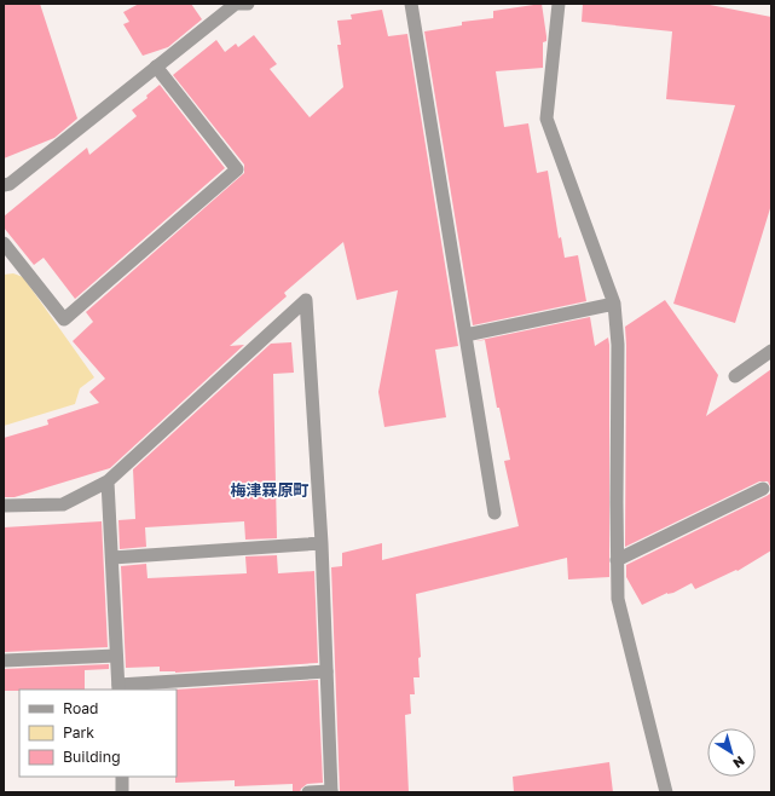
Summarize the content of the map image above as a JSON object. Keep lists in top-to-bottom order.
{
  "districts": ["梅津罧原町"],
  "legend": ["Road", "Park", "Building"],
  "north": "bottom right"
}
